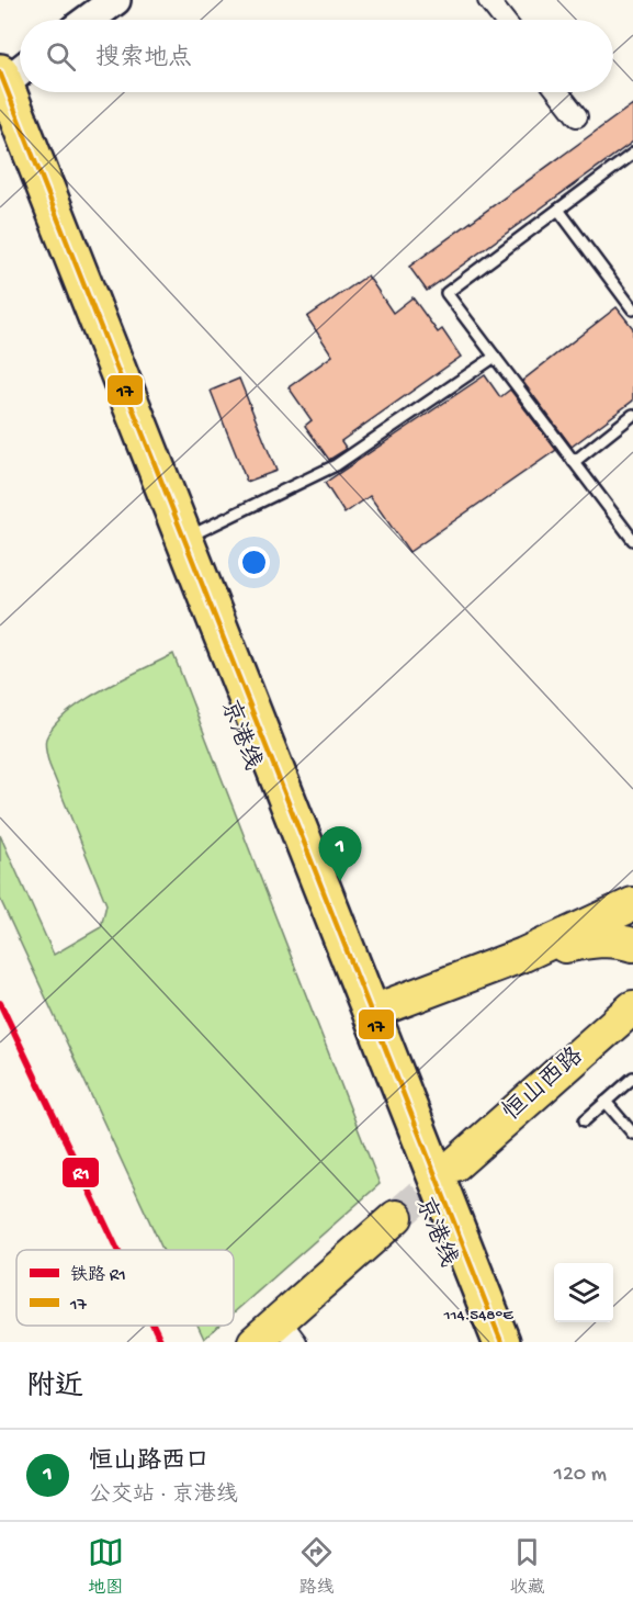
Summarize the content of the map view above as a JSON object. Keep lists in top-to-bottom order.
{
  "streets": {
    "highway": ["京港线"],
    "main road": ["恒山西路"]
  },
  "lines": ["transit line 17", "rail line R1"],
  "legend": ["铁路 R1", "17"],
  "page": {
    "search": "搜索地点",
    "pins": "1",
    "heading": "附近",
    "list": [
      {
        "mark": "1",
        "name": "恒山路西口",
        "note": "公交站 · 京港线",
        "value": "120 m"
      }
    ],
    "nav": ["地图", "路线", "收藏"]
  },
  "coordinates": ["114.548°E"]
}
